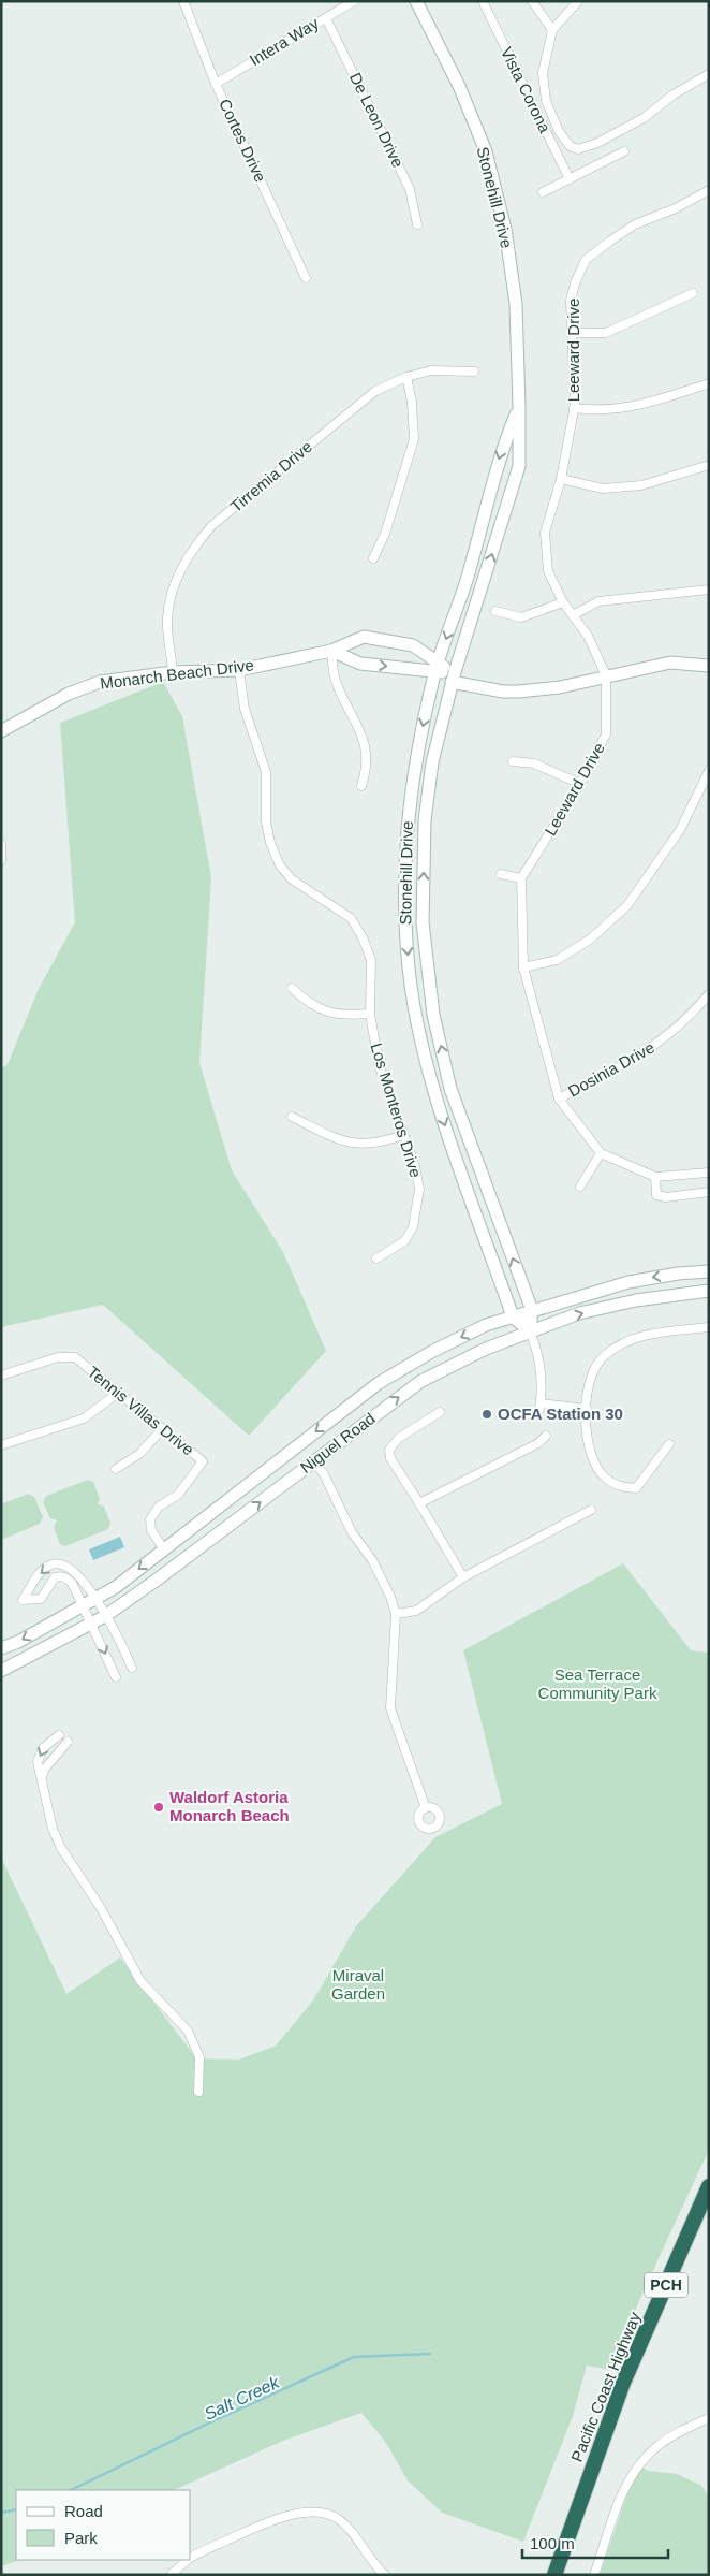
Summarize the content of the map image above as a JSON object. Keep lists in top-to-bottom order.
{
  "streets": {
    "highway": ["PCH", "Pacific Coast Highway"],
    "main road": ["Stonehill Drive", "Monarch Beach Drive", "Niguel Road"],
    "street": [
      "Intera Way",
      "Vista Corona",
      "De Leon Drive",
      "Cortes Drive",
      "Leeward Drive",
      "Tirremia Drive",
      "Dosinia Drive",
      "Los Monteros Drive",
      "Tennis Villas Drive"
    ]
  },
  "crossings": [
    ["Intera Way", "De Leon Drive"],
    ["Intera Way", "Cortes Drive"],
    ["Stonehill Drive", "Monarch Beach Drive"],
    ["Stonehill Drive", "Niguel Road"],
    ["Leeward Drive", "Monarch Beach Drive"],
    ["Tirremia Drive", "Monarch Beach Drive"],
    ["Monarch Beach Drive", "Los Monteros Drive"],
    ["Tennis Villas Drive", "Niguel Road"]
  ],
  "water": ["Salt Creek"],
  "parks": ["Sea Terrace Community Park", "Miraval Garden"],
  "places": ["OCFA Station 30", "Waldorf Astoria Monarch Beach"],
  "legend": ["Road", "Park"],
  "scale_bar": "100 m"
}
